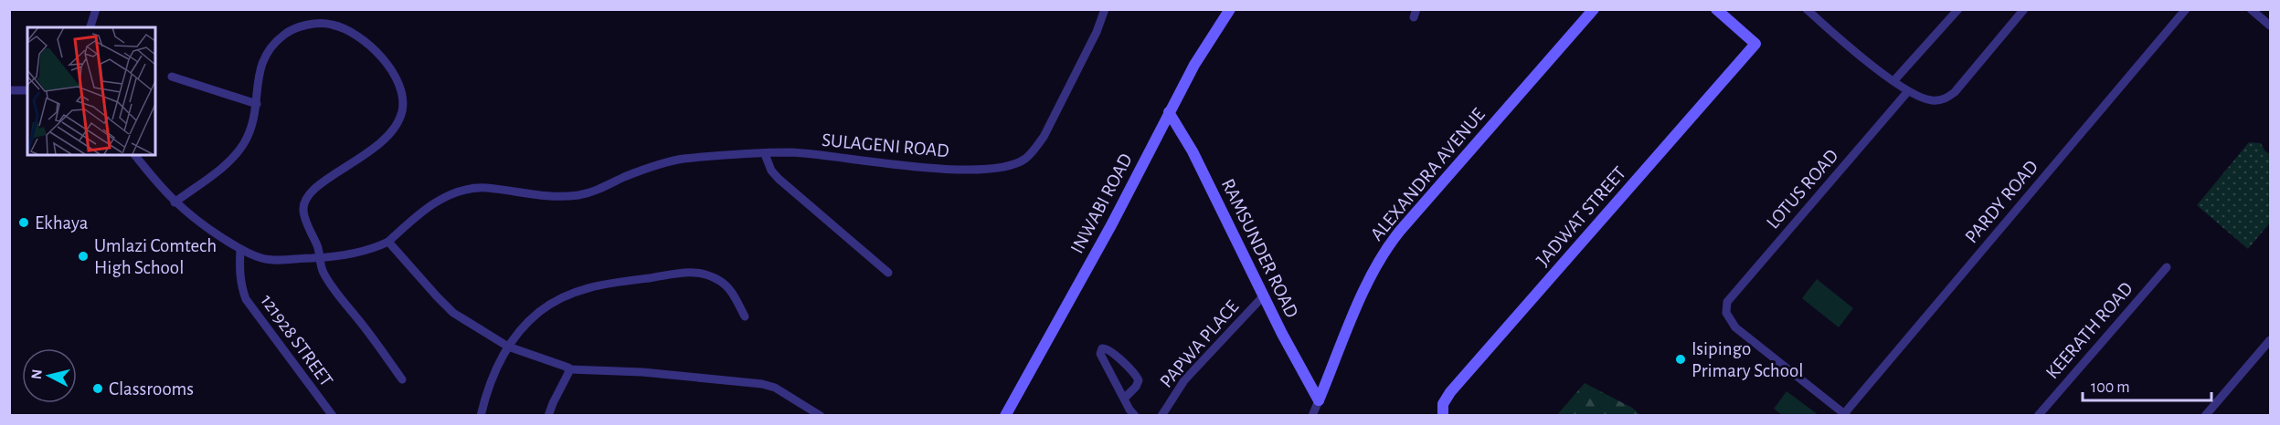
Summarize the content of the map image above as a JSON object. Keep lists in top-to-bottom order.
{
  "streets": {
    "street": [
      "SULAGENI ROAD",
      "ALEXANDRA AVENUE",
      "LOTUS ROAD",
      "PARDY ROAD",
      "INWABI ROAD",
      "JADWAT STREET",
      "RAMSUNDER ROAD",
      "KEERATH ROAD",
      "121928 STREET",
      "PAPWA PLACE"
    ]
  },
  "crossings": [
    ["ALEXANDRA AVENUE", "RAMSUNDER ROAD"],
    ["LOTUS ROAD", "PARDY ROAD"],
    ["INWABI ROAD", "RAMSUNDER ROAD"],
    ["RAMSUNDER ROAD", "PAPWA PLACE"]
  ],
  "places": [
    "Ekhaya",
    "Umlazi Comtech High School",
    "Isipingo Primary School",
    "Classrooms"
  ],
  "scale_bar": "100 m",
  "north": "left"
}
